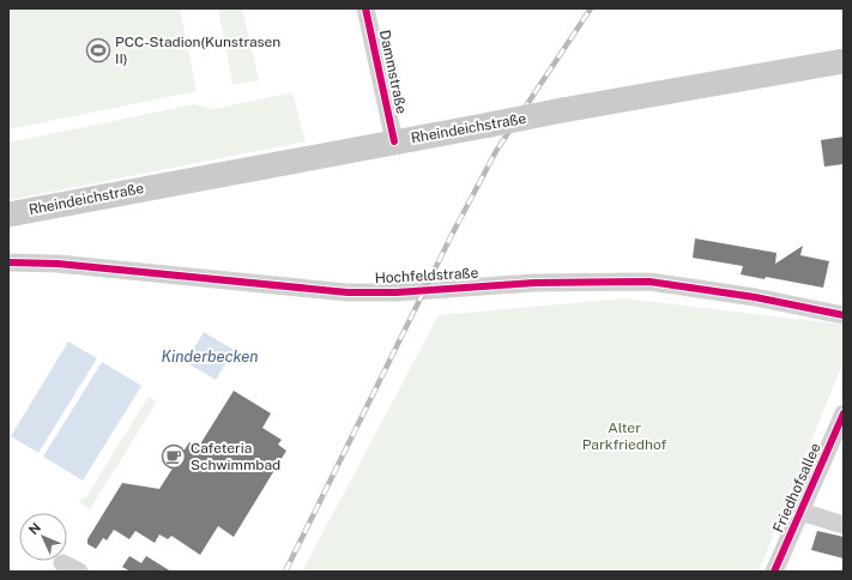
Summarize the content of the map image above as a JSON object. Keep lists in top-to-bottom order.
{
  "streets": {
    "main road": ["Rheindeichstraße"],
    "street": ["Dammstraße", "Hochfeldstraße", "Friedhofsallee"]
  },
  "crossings": [
    ["Dammstraße", "Rheindeichstraße"]
  ],
  "water": ["Kinderbecken"],
  "parks": ["Alter Parkfriedhof"],
  "places": {
    "sports": ["PCC-Stadion(Kunstrasen II)"],
    "cafe": ["Cafeteria Schwimmbad"]
  },
  "north": "top left"
}
